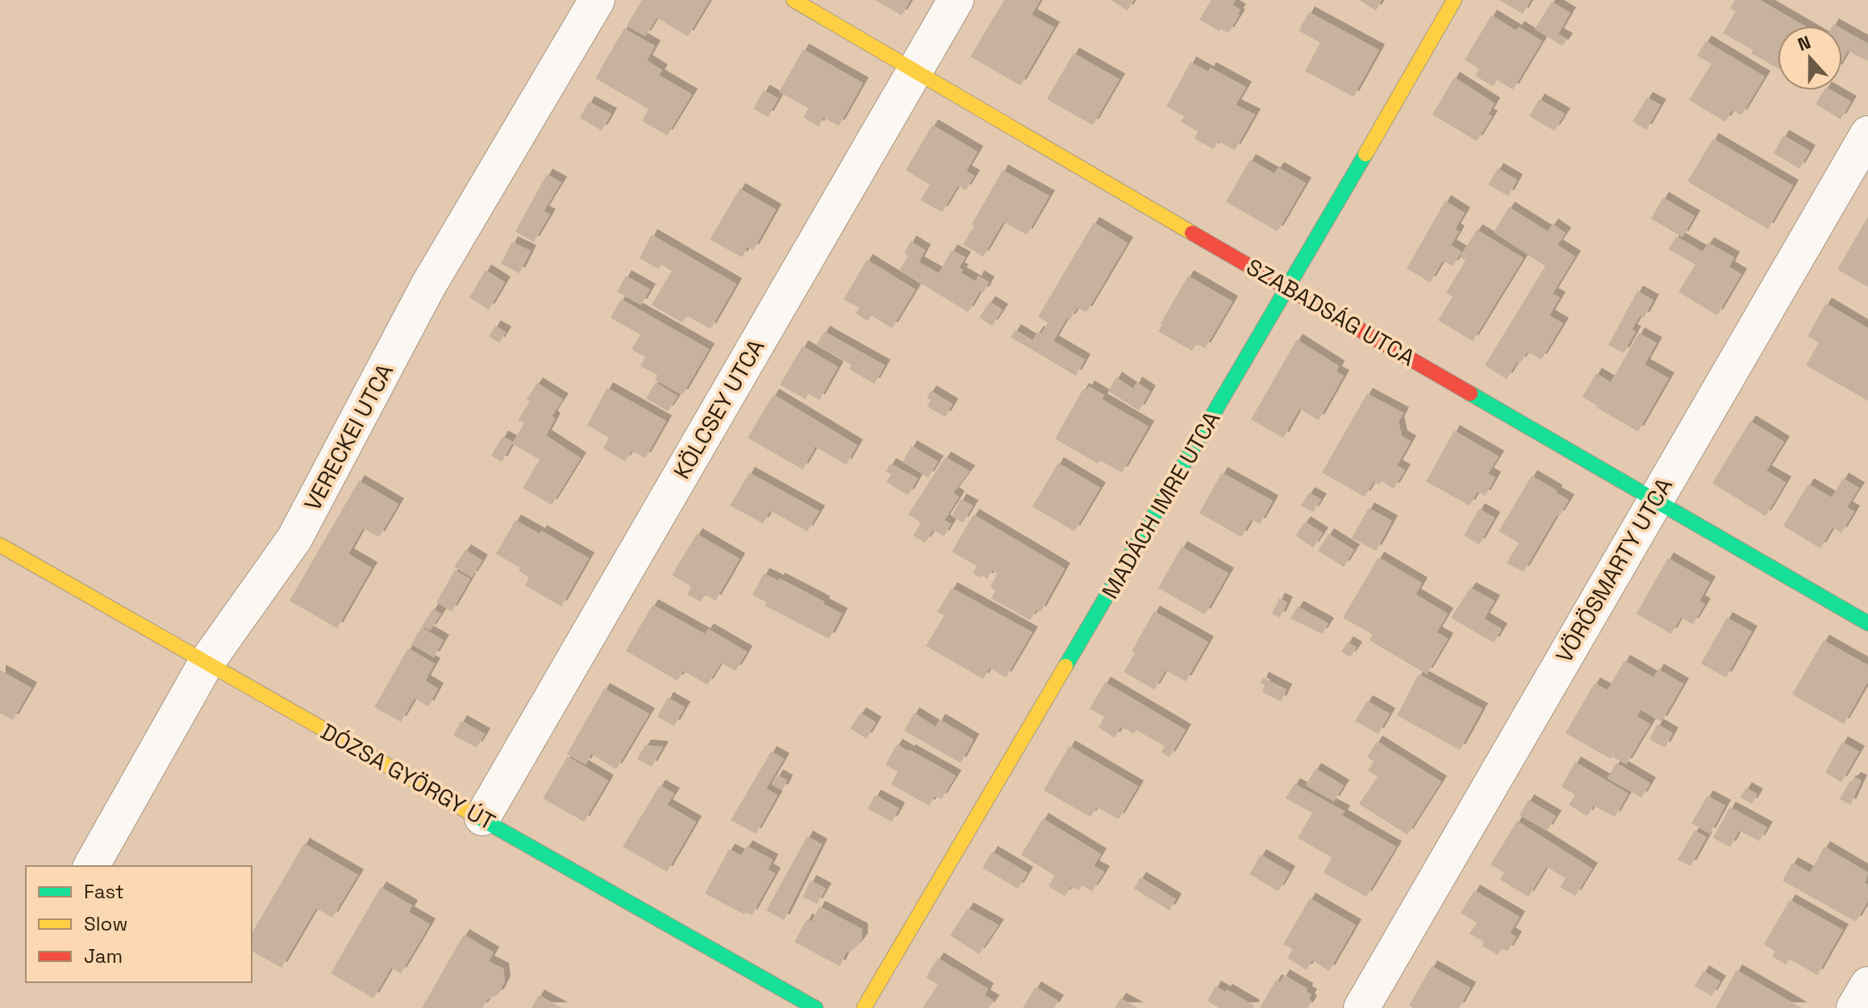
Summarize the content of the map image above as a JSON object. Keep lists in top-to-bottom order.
{
  "streets": {
    "street": [
      "SZABADSÁG UTCA",
      "KÖLCSEY UTCA",
      "VERECKEI UTCA",
      "MADÁCH IMRE UTCA",
      "VÖRÖSMARTY UTCA",
      "DÓZSA GYÖRGY ÚT"
    ]
  },
  "crossings": [
    ["SZABADSÁG UTCA", "KÖLCSEY UTCA"],
    ["SZABADSÁG UTCA", "MADÁCH IMRE UTCA"],
    ["SZABADSÁG UTCA", "VÖRÖSMARTY UTCA"],
    ["KÖLCSEY UTCA", "DÓZSA GYÖRGY ÚT"],
    ["VERECKEI UTCA", "DÓZSA GYÖRGY ÚT"]
  ],
  "legend": ["Fast", "Slow", "Jam"],
  "north": "top"
}
